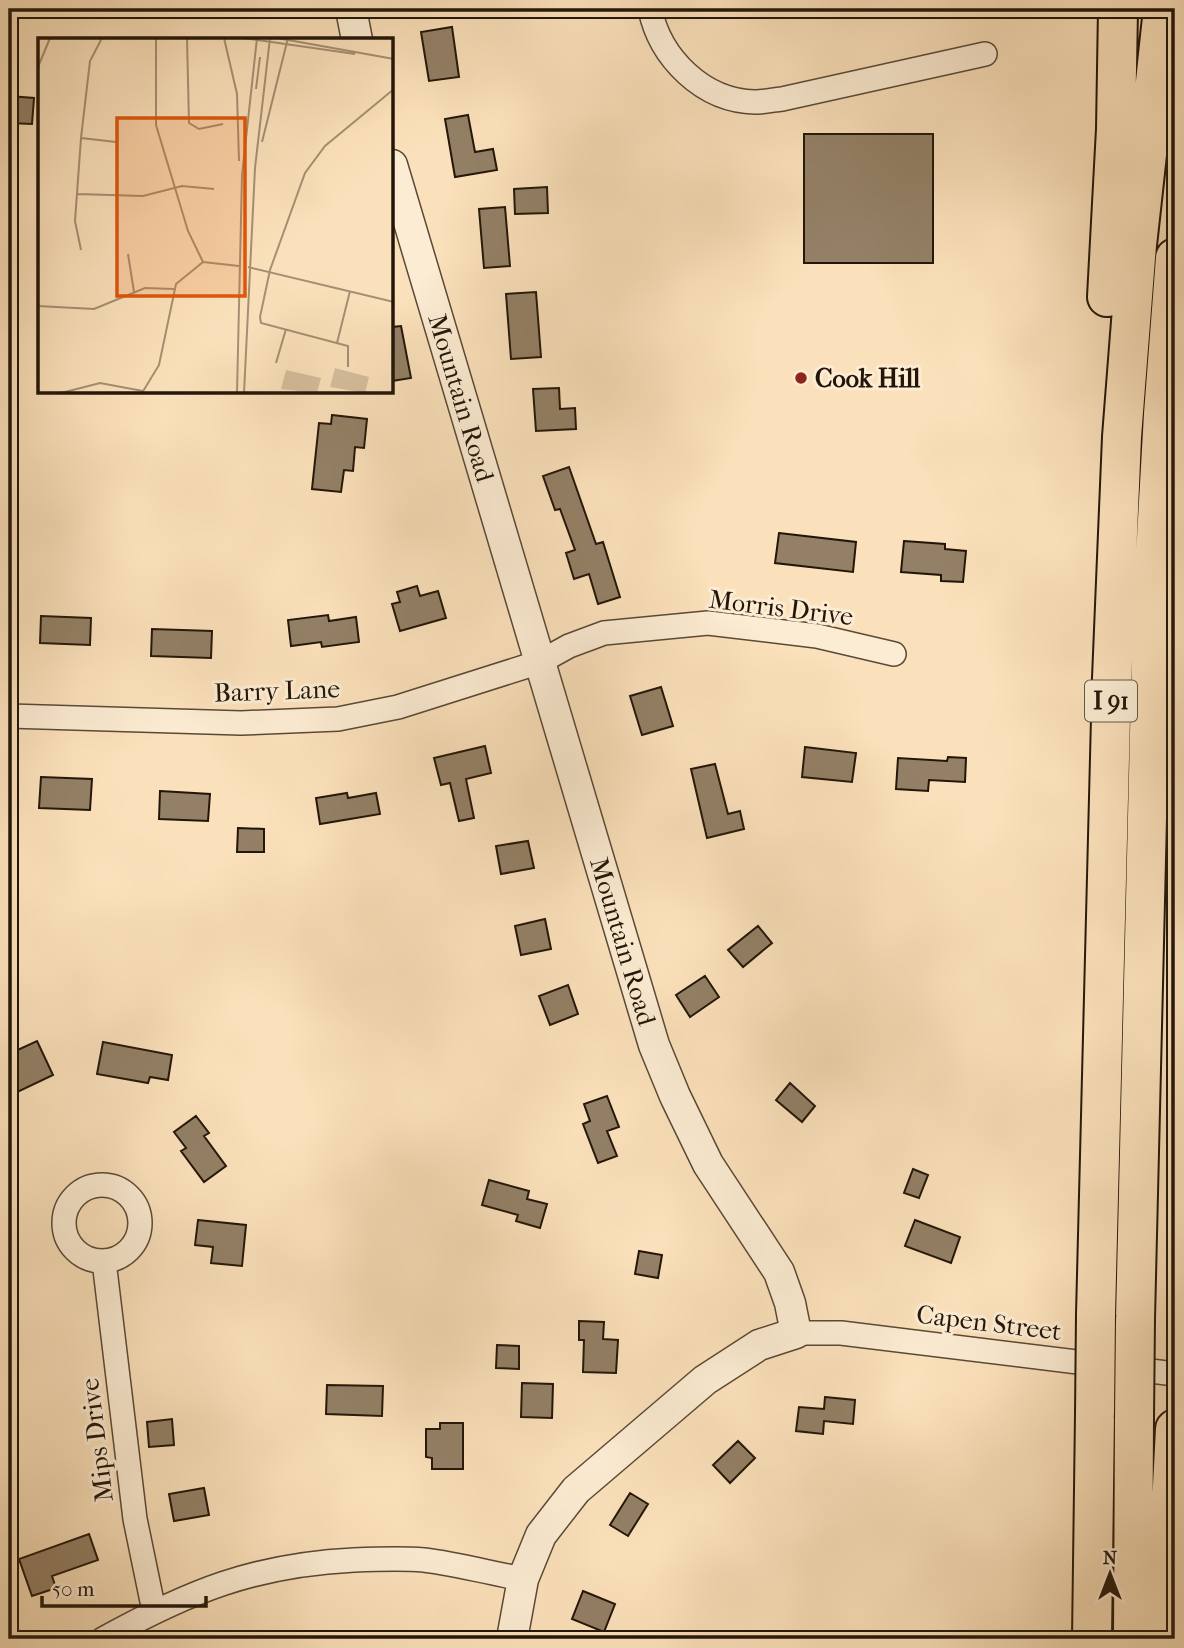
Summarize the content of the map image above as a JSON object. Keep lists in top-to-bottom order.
{
  "streets": {
    "highway": ["I 91"],
    "street": [
      "Mountain Road",
      "Morris Drive",
      "Barry Lane",
      "Capen Street",
      "Mips Drive"
    ]
  },
  "crossings": [
    ["Mountain Road", "Morris Drive"],
    ["Mountain Road", "Barry Lane"],
    ["Mountain Road", "Capen Street"],
    ["Morris Drive", "Barry Lane"]
  ],
  "places": ["Cook Hill"],
  "scale_bar": "50 m",
  "north": "top"
}
